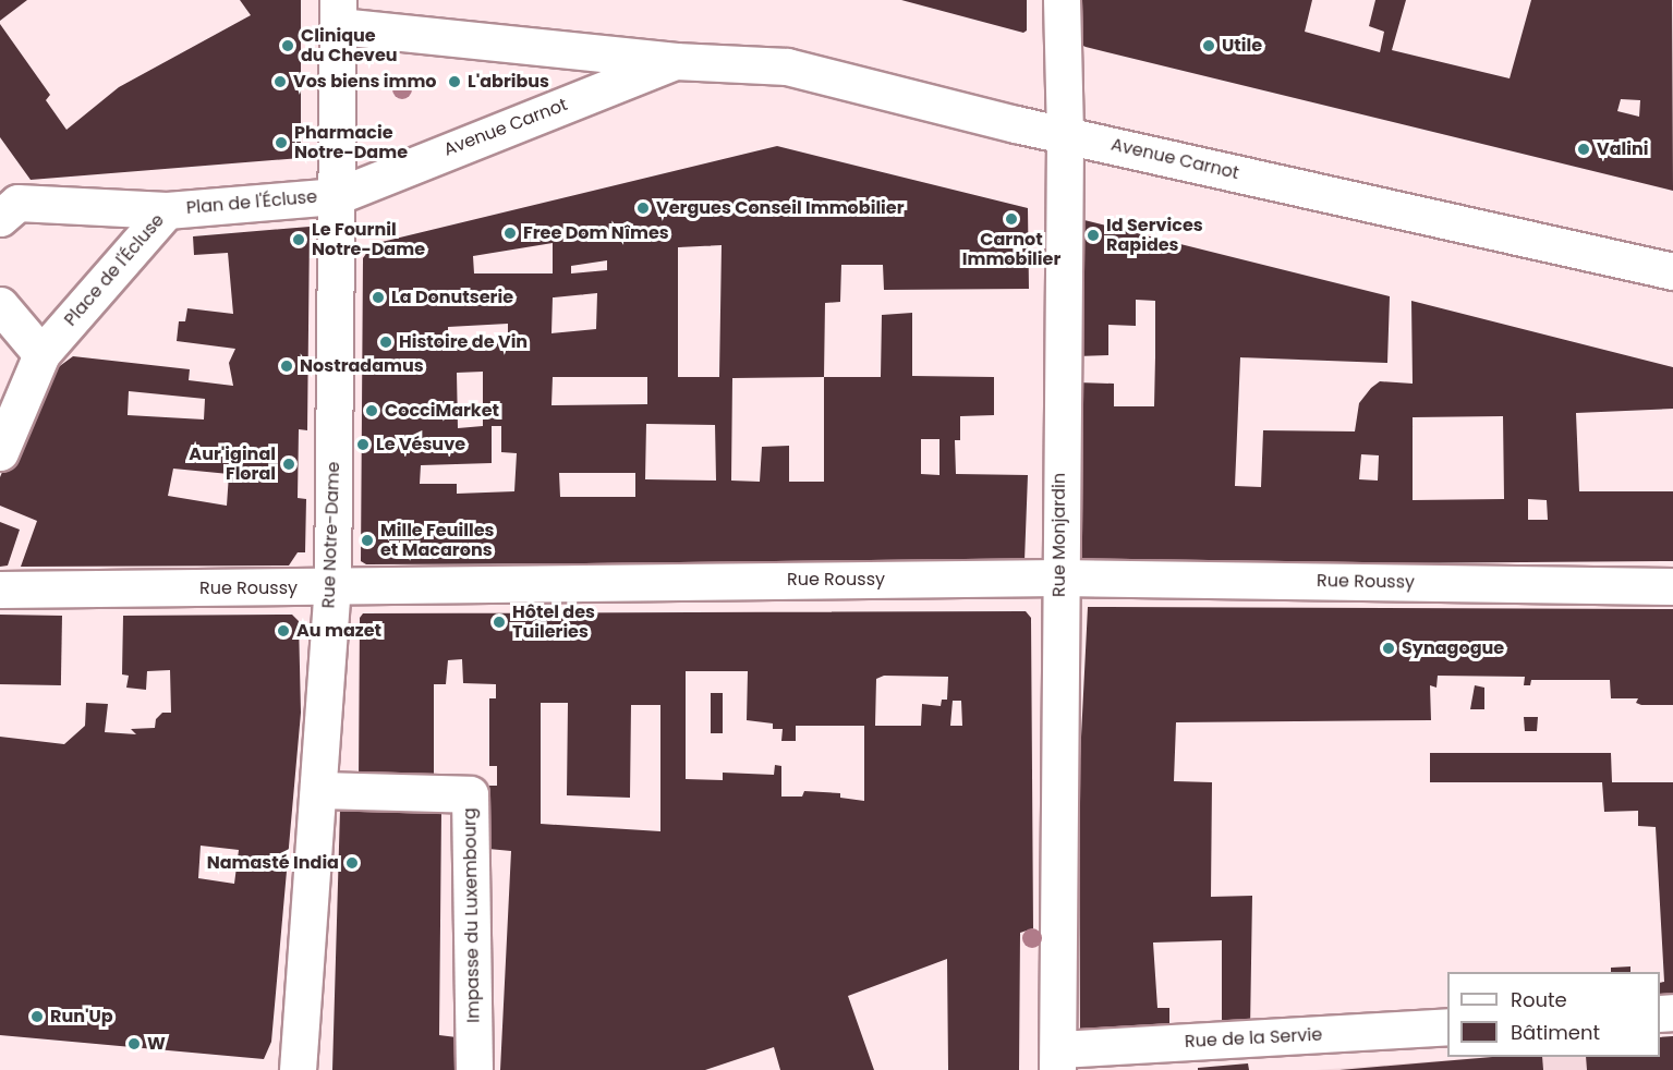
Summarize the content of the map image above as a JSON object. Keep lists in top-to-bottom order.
{
  "streets": {
    "street": [
      "Avenue Carnot",
      "Plan de l'Écluse",
      "Place de l'Écluse",
      "Rue Notre-Dame",
      "Rue Monjardin",
      "Rue Roussy",
      "Impasse du Luxembourg",
      "Rue de la Servie"
    ]
  },
  "crossings": [
    ["Avenue Carnot", "Plan de l'Écluse"],
    ["Avenue Carnot", "Rue Notre-Dame"],
    ["Avenue Carnot", "Rue Monjardin"],
    ["Plan de l'Écluse", "Place de l'Écluse"],
    ["Plan de l'Écluse", "Rue Notre-Dame"],
    ["Rue Notre-Dame", "Rue Roussy"],
    ["Rue Notre-Dame", "Impasse du Luxembourg"],
    ["Rue Monjardin", "Rue Roussy"],
    ["Rue Monjardin", "Rue de la Servie"]
  ],
  "places": [
    "Clinique du Cheveu",
    "Utile",
    "Vos biens immo",
    "L'abribus",
    "Pharmacie Notre-Dame",
    "Valini",
    "Vergues Conseil Immobilier",
    "Carnot Immobilier",
    "Free Dom Nîmes",
    "Id Services Rapides",
    "Le Fournil Notre-Dame",
    "La Donutserie",
    "Histoire de Vin",
    "Nostradamus",
    "CocciMarket",
    "Le Vésuve",
    "Aur'iginal Floral",
    "Mille Feuilles et Macarons",
    "Hôtel des Tuileries",
    "Au mazet",
    "Synagogue",
    "Namasté India",
    "Run'Up",
    "W"
  ],
  "legend": ["Route", "Bâtiment"]
}
